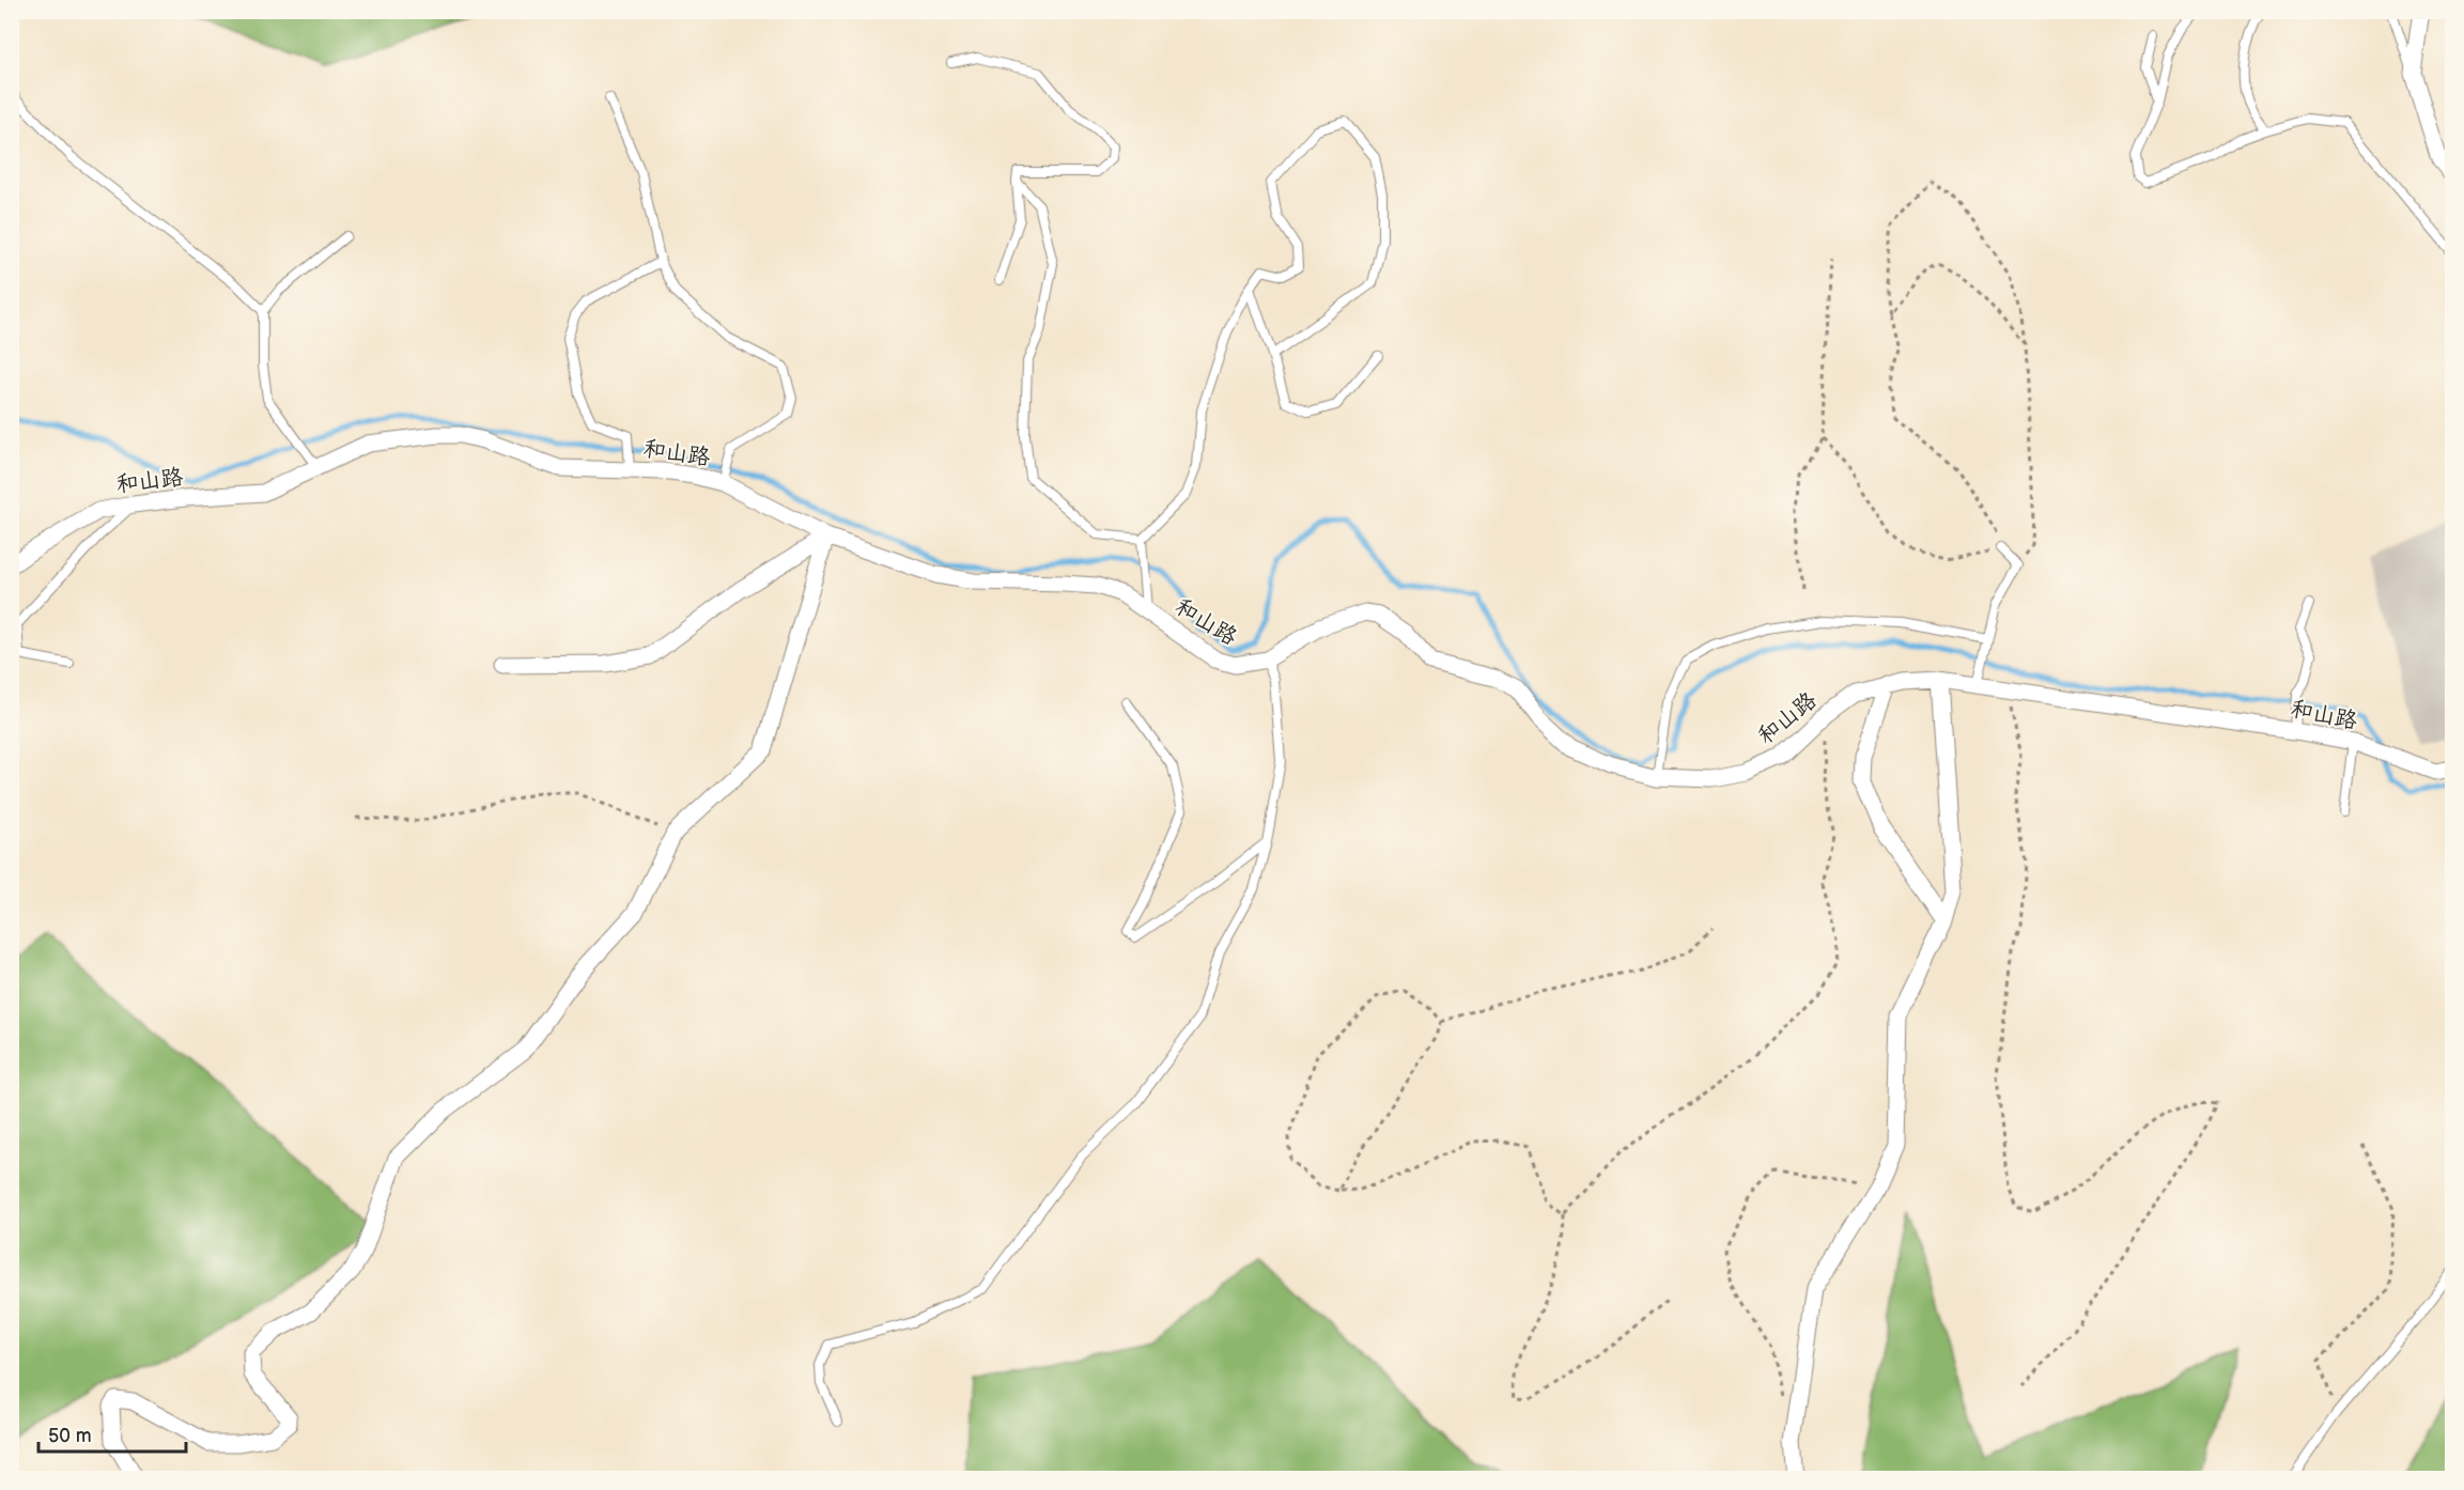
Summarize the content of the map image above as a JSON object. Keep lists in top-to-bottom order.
{
  "streets": {
    "street": ["和山路"]
  },
  "scale_bar": "50 m"
}
